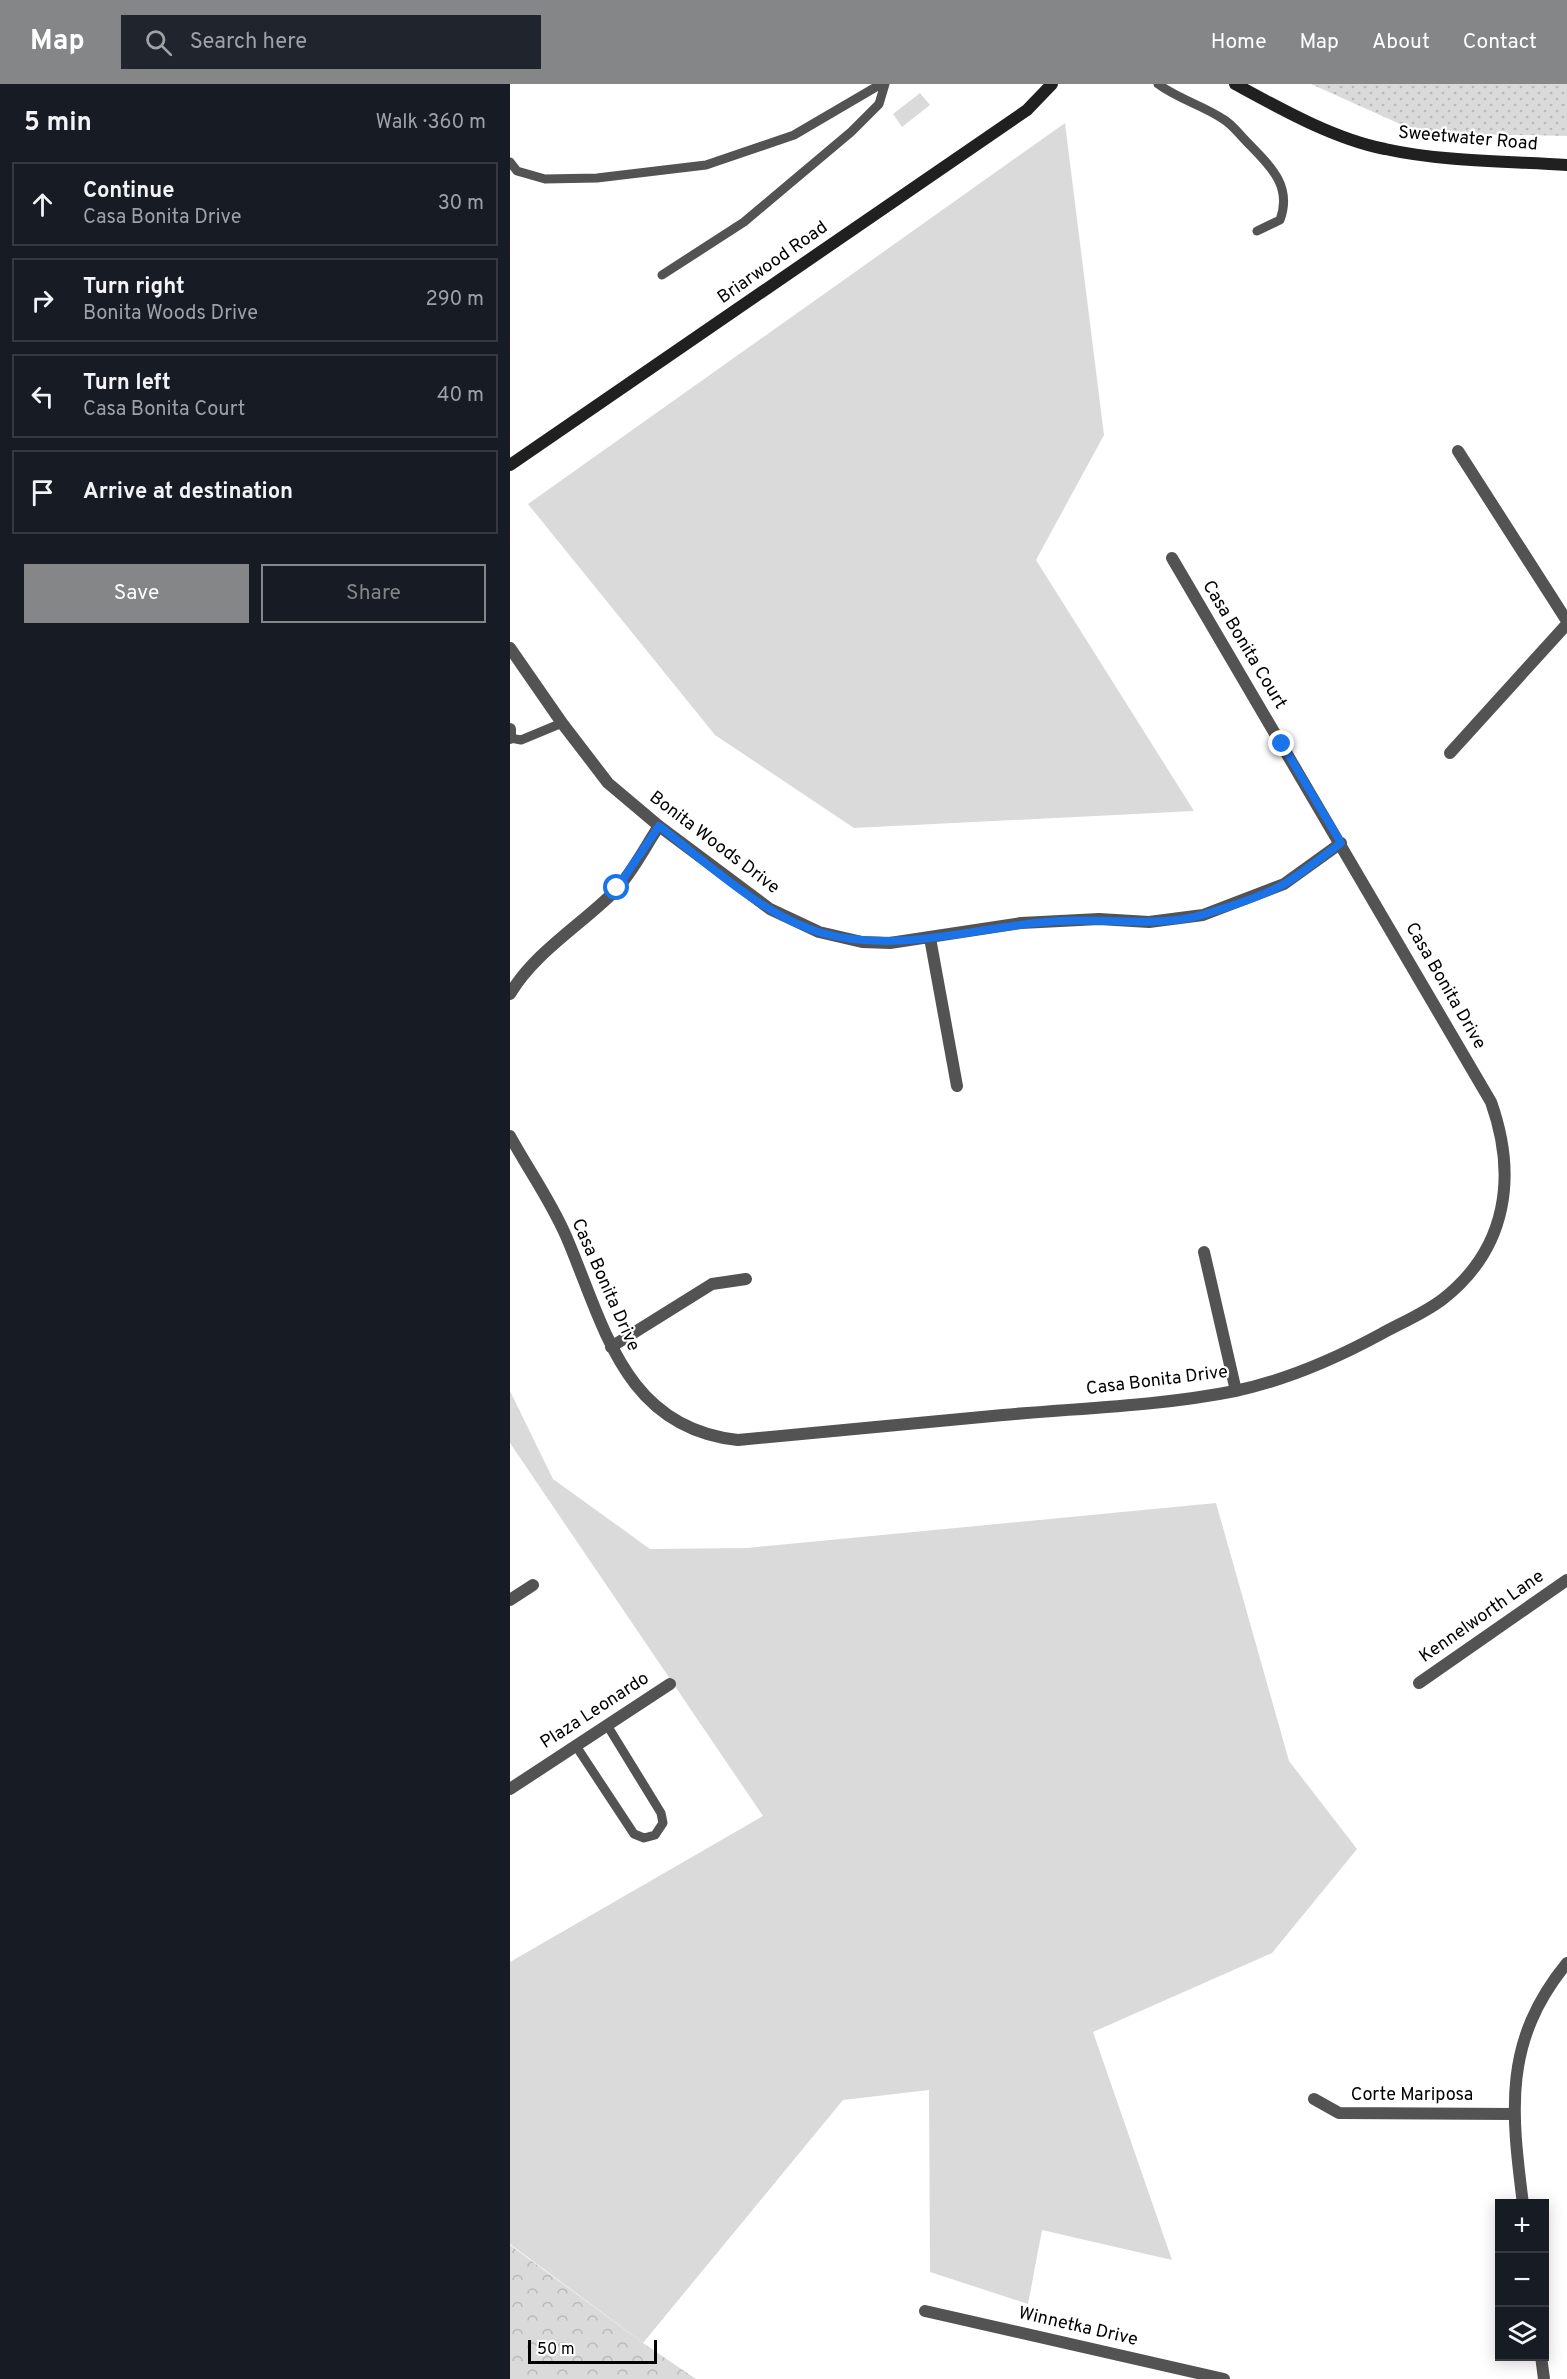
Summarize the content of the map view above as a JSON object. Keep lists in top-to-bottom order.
{
  "streets": {
    "main road": ["Sweetwater Road", "Briarwood Road"],
    "street": [
      "Casa Bonita Court",
      "Bonita Woods Drive",
      "Casa Bonita Drive",
      "Kennelworth Lane",
      "Plaza Leonardo",
      "Corte Mariposa",
      "Winnetka Drive"
    ]
  },
  "crossings": [
    ["Casa Bonita Court", "Bonita Woods Drive"],
    ["Casa Bonita Court", "Casa Bonita Drive"],
    ["Bonita Woods Drive", "Casa Bonita Drive"]
  ],
  "scale_bar": "50 m",
  "page": {
    "header": "Map",
    "search": "Search here",
    "nav": [
      "Home",
      "Map",
      "About",
      "Contact"
    ],
    "heading": ["5 min", "Walk · 360 m"],
    "list": [
      ["Continue", "Casa Bonita Drive", "30 m"],
      ["Turn right", "Bonita Woods Drive", "290 m"],
      ["Turn left", "Casa Bonita Court", "40 m"],
      "Arrive at destination"
    ],
    "buttons": ["Save", "Share"],
    "map_buttons": ["+", "−"],
    "scale": "50 m"
  }
}
